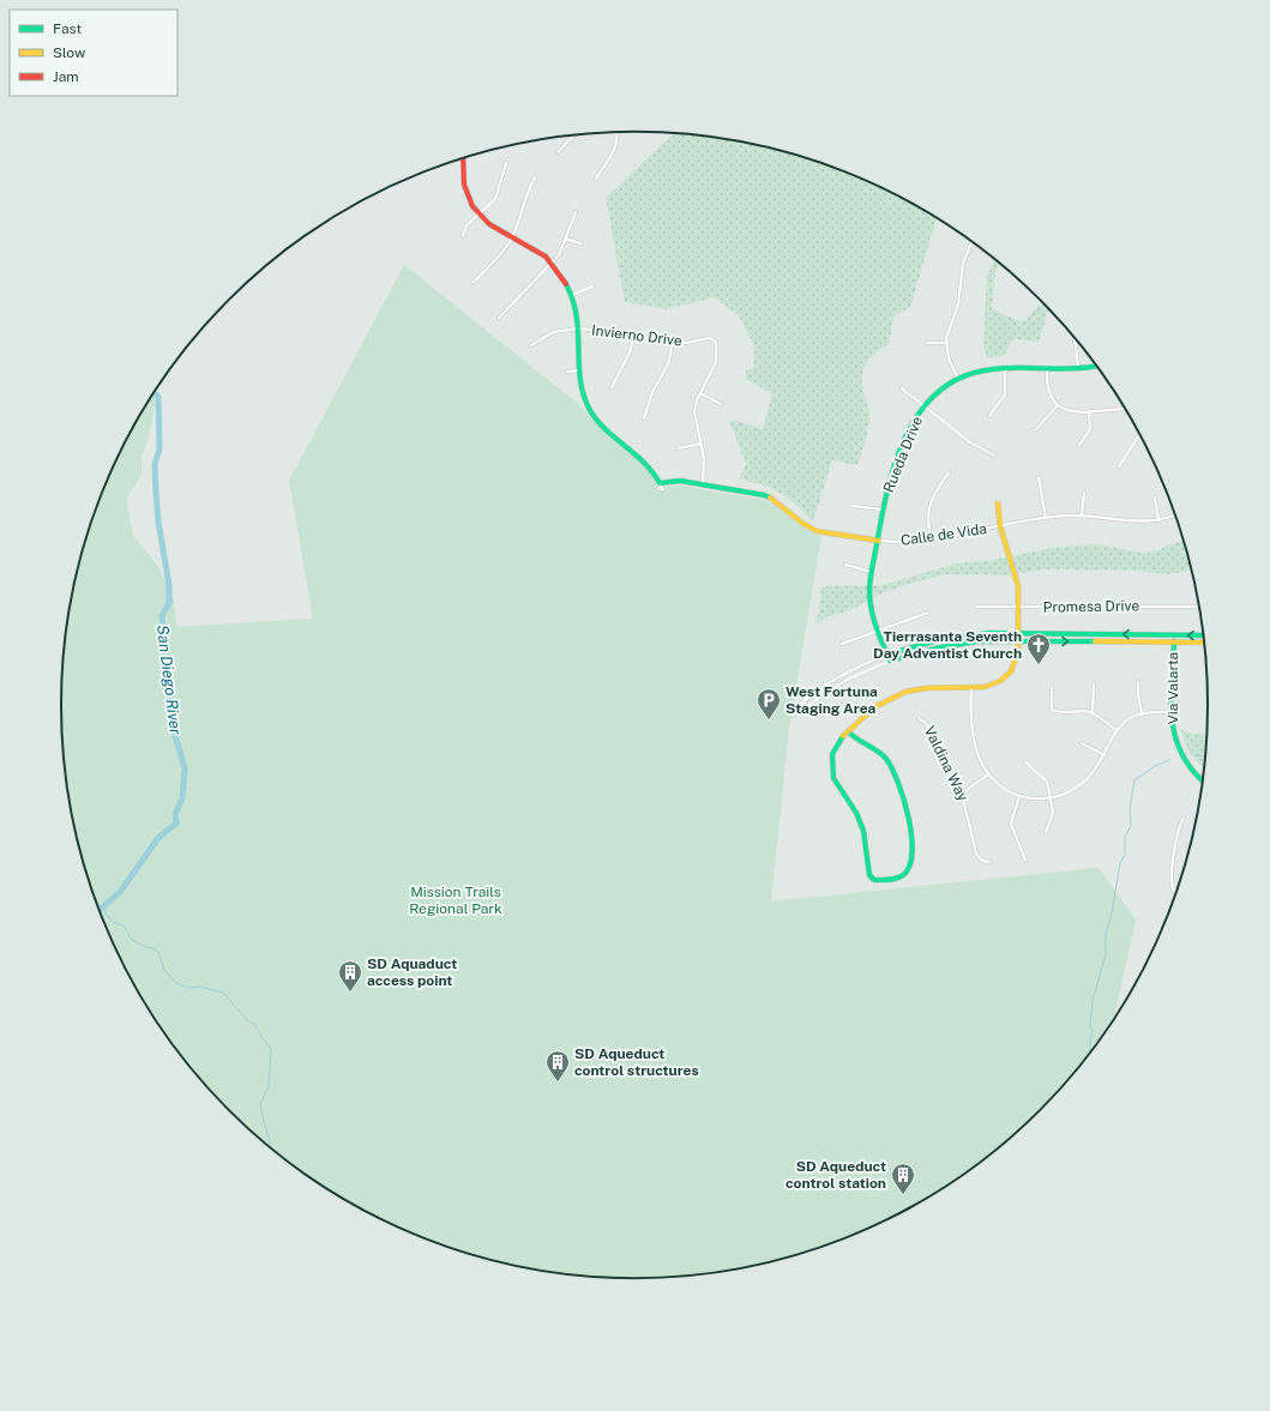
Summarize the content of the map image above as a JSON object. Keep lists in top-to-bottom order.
{
  "streets": {
    "street": [
      "Invierno Drive",
      "Rueda Drive",
      "Calle de Vida",
      "Promesa Drive",
      "Via Valarta",
      "Valdina Way"
    ]
  },
  "crossings": [
    ["Rueda Drive", "Calle de Vida"]
  ],
  "water": ["San Diego River"],
  "parks": ["Mission Trails Regional Park"],
  "places": {
    "church": ["Tierrasanta Seventh Day Adventist Church"],
    "parking": ["West Fortuna Staging Area"],
    "building": ["SD Aquaduct access point", "SD Aqueduct control structures", "SD Aqueduct control station"]
  },
  "legend": ["Fast", "Slow", "Jam"]
}
